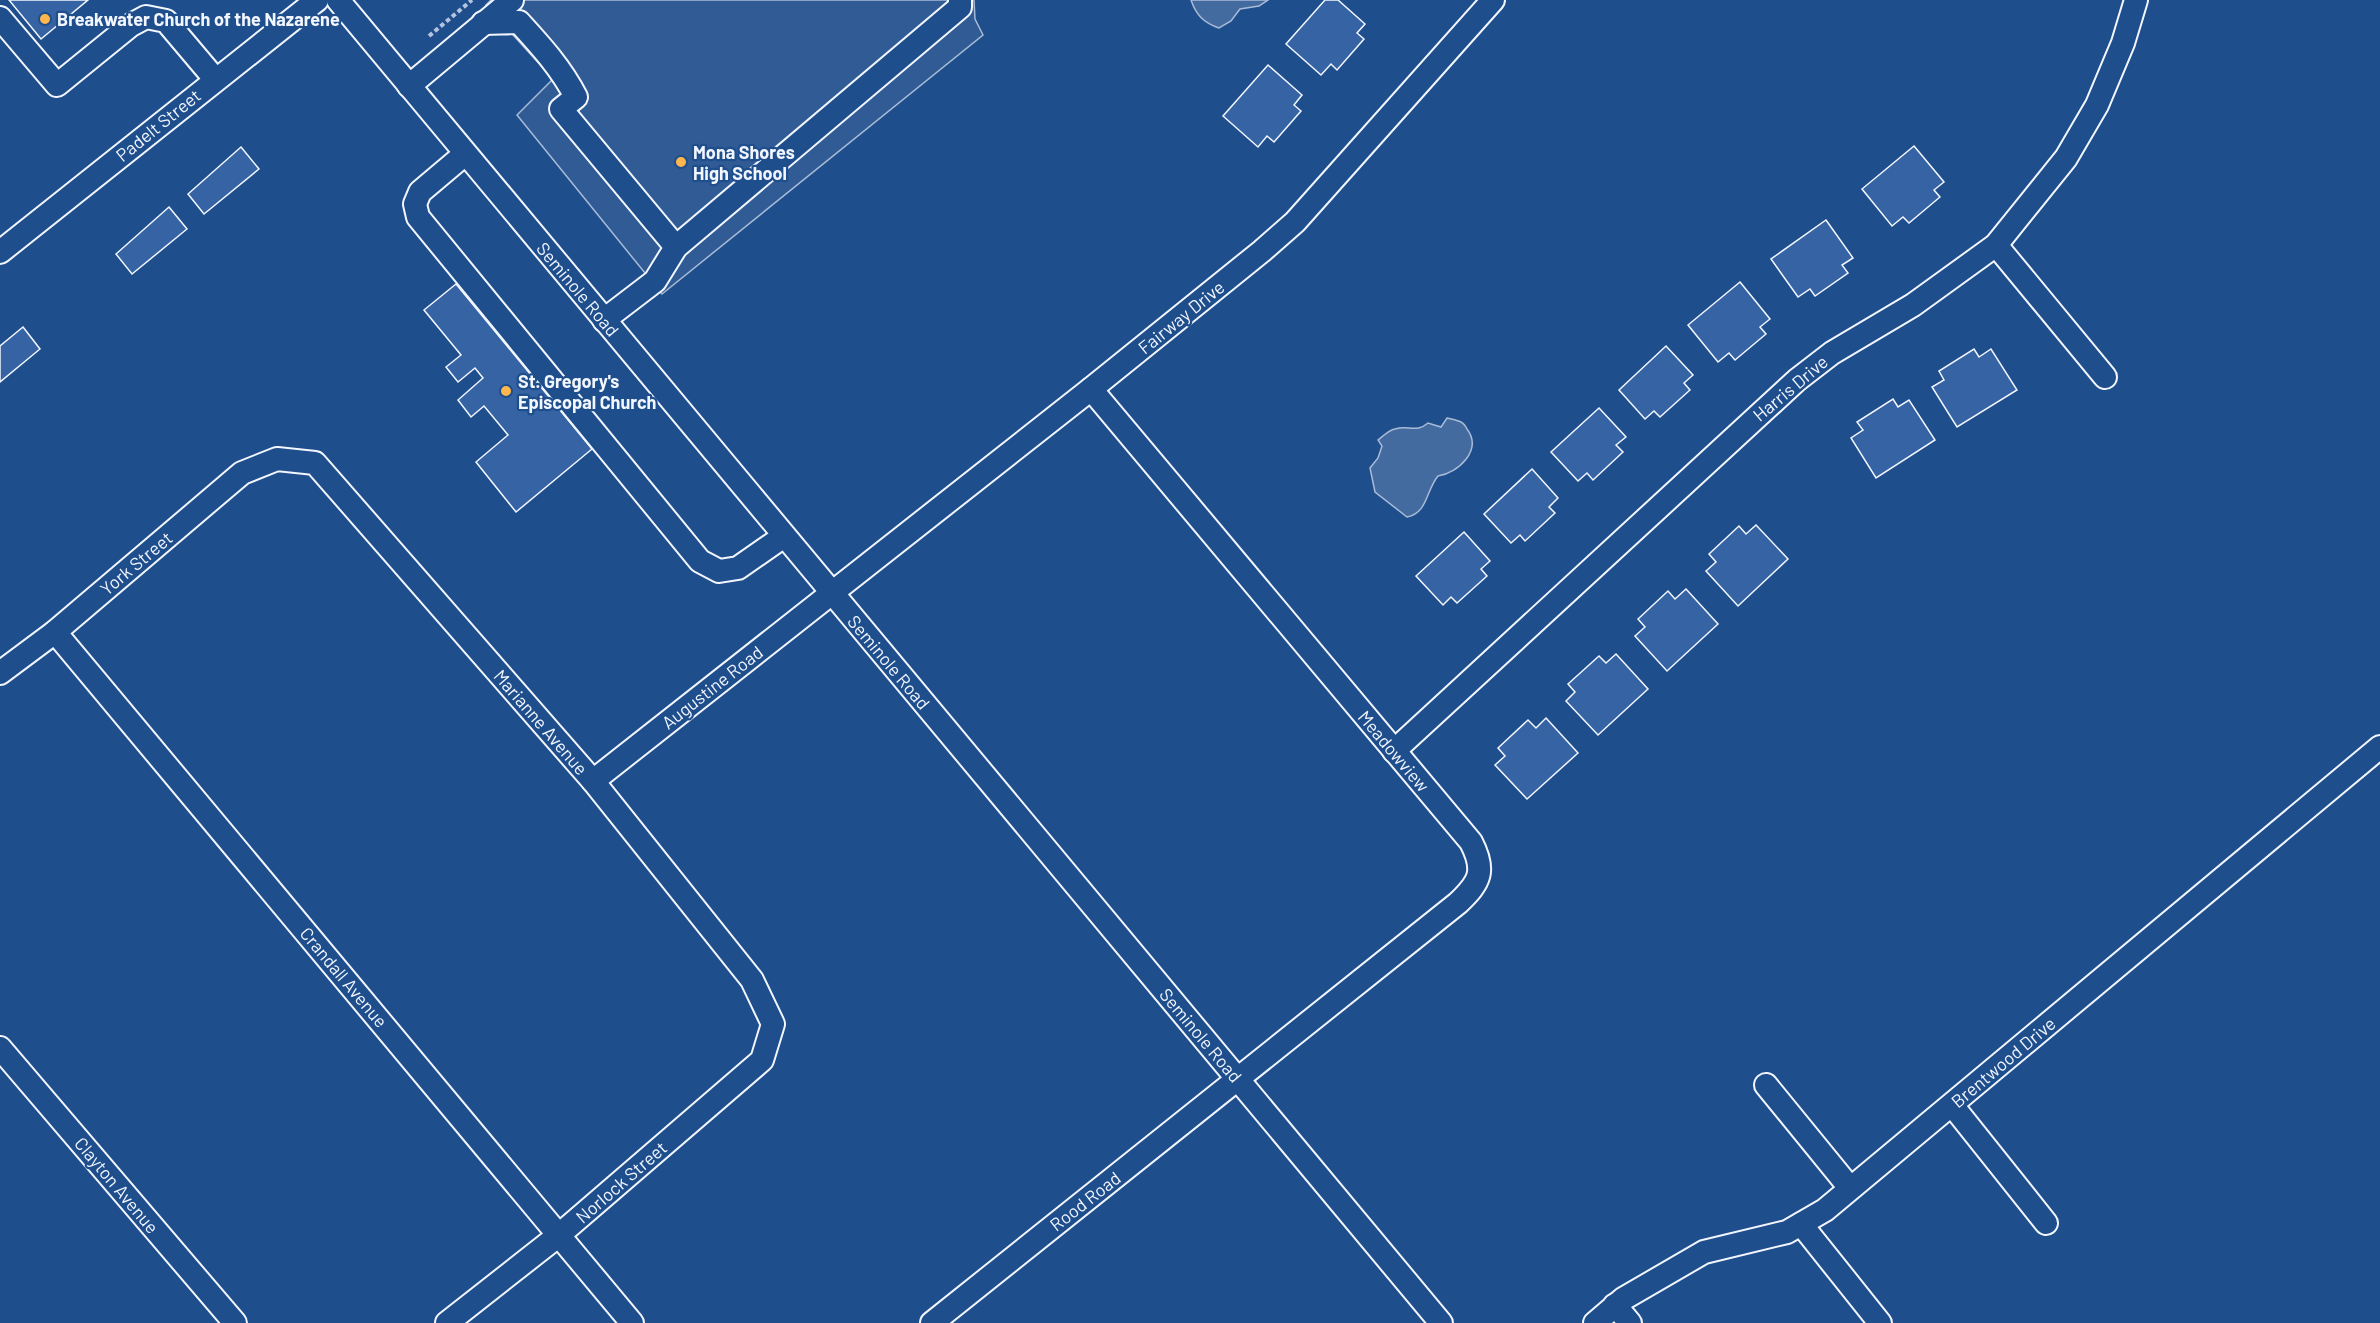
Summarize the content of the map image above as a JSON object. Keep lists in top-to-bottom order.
{
  "streets": {
    "street": [
      "Padelt Street",
      "Seminole Road",
      "Fairway Drive",
      "Harris Drive",
      "York Street",
      "Augustine Road",
      "Marianne Avenue",
      "Meadowview",
      "Crandall Avenue",
      "Brentwood Drive",
      "Norlock Street",
      "Clayton Avenue",
      "Rood Road"
    ]
  },
  "crossings": [
    ["Seminole Road", "Fairway Drive"],
    ["Seminole Road", "Augustine Road"],
    ["Seminole Road", "Meadowview"],
    ["Seminole Road", "Rood Road"],
    ["Fairway Drive", "Augustine Road"],
    ["Fairway Drive", "Meadowview"],
    ["Harris Drive", "Meadowview"],
    ["York Street", "Marianne Avenue"],
    ["York Street", "Crandall Avenue"],
    ["Augustine Road", "Marianne Avenue"],
    ["Marianne Avenue", "Norlock Street"],
    ["Meadowview", "Rood Road"],
    ["Crandall Avenue", "Norlock Street"]
  ],
  "places": ["Breakwater Church of the Nazarene", "Mona Shores High School", "St. Gregory's Episcopal Church"]
}
